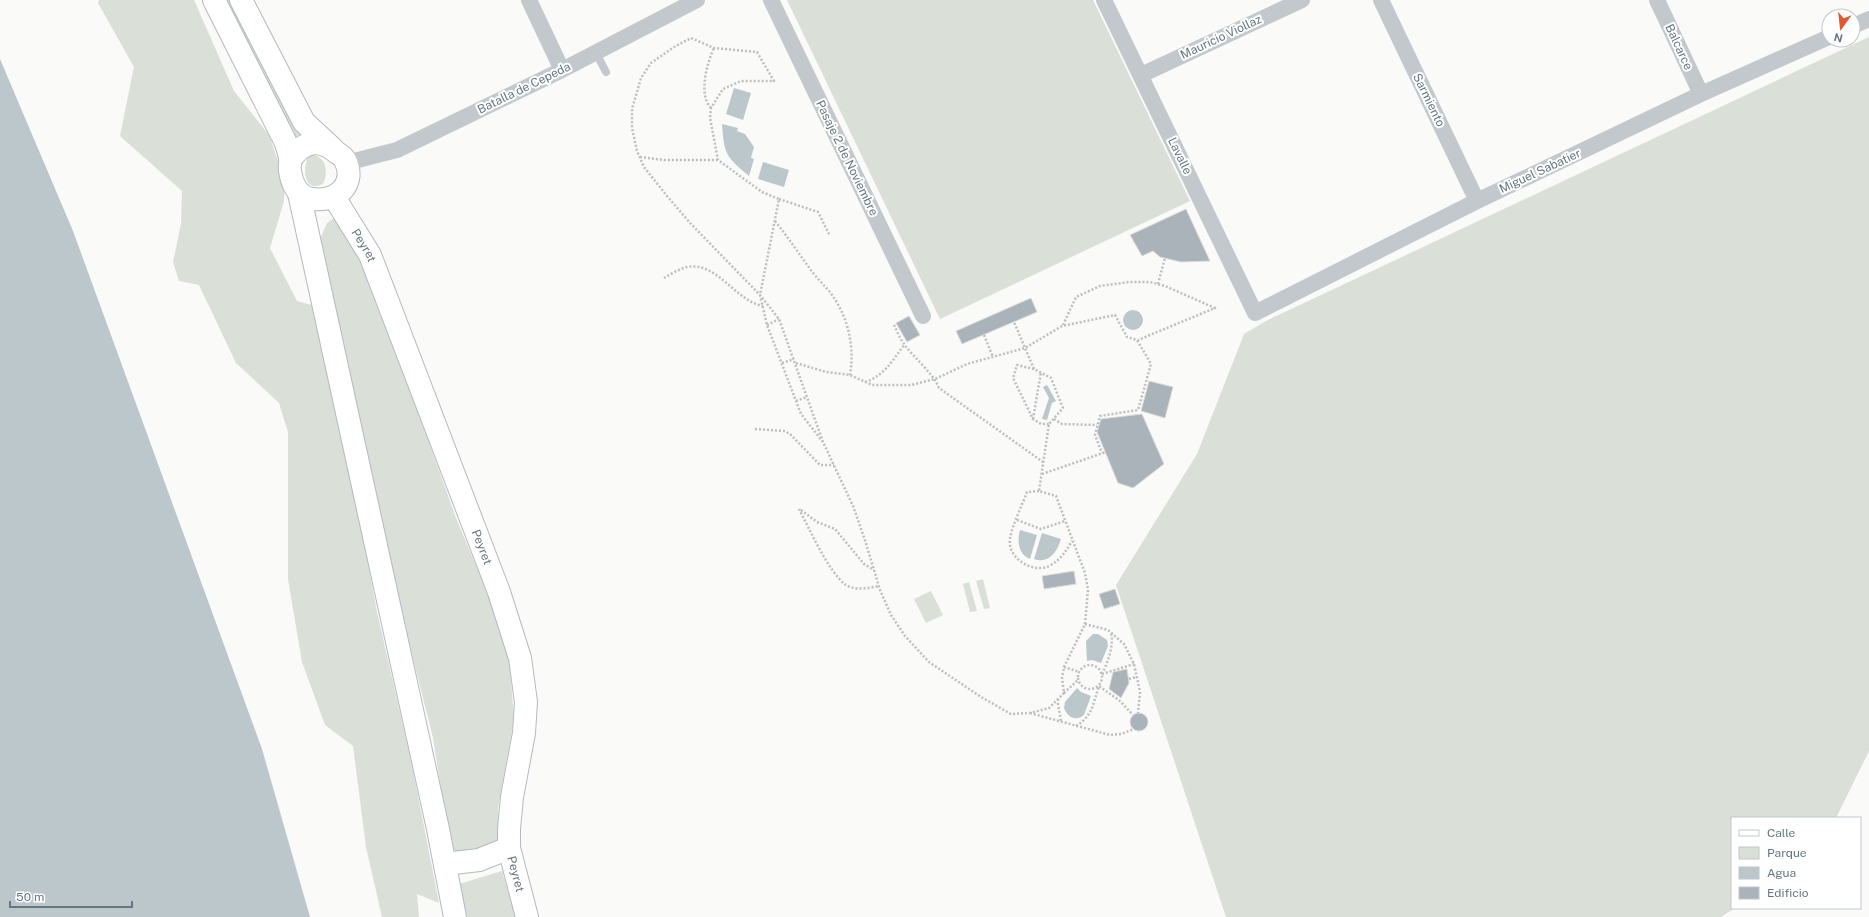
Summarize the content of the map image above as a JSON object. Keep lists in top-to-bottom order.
{
  "streets": {
    "street": [
      "Mauricio Viollaz",
      "Balcarce",
      "Batalla de Cepeda",
      "Sarmiento",
      "Lavalle",
      "Pasaje 2 de Noviembre",
      "Miguel Sabatier",
      "Peyret"
    ]
  },
  "crossings": [
    ["Mauricio Viollaz", "Lavalle"],
    ["Balcarce", "Miguel Sabatier"],
    ["Batalla de Cepeda", "Peyret"],
    ["Sarmiento", "Miguel Sabatier"],
    ["Lavalle", "Miguel Sabatier"]
  ],
  "legend": [
    "Calle",
    "Parque",
    "Agua",
    "Edificio"
  ],
  "scale_bar": "50 m",
  "north": "bottom"
}
